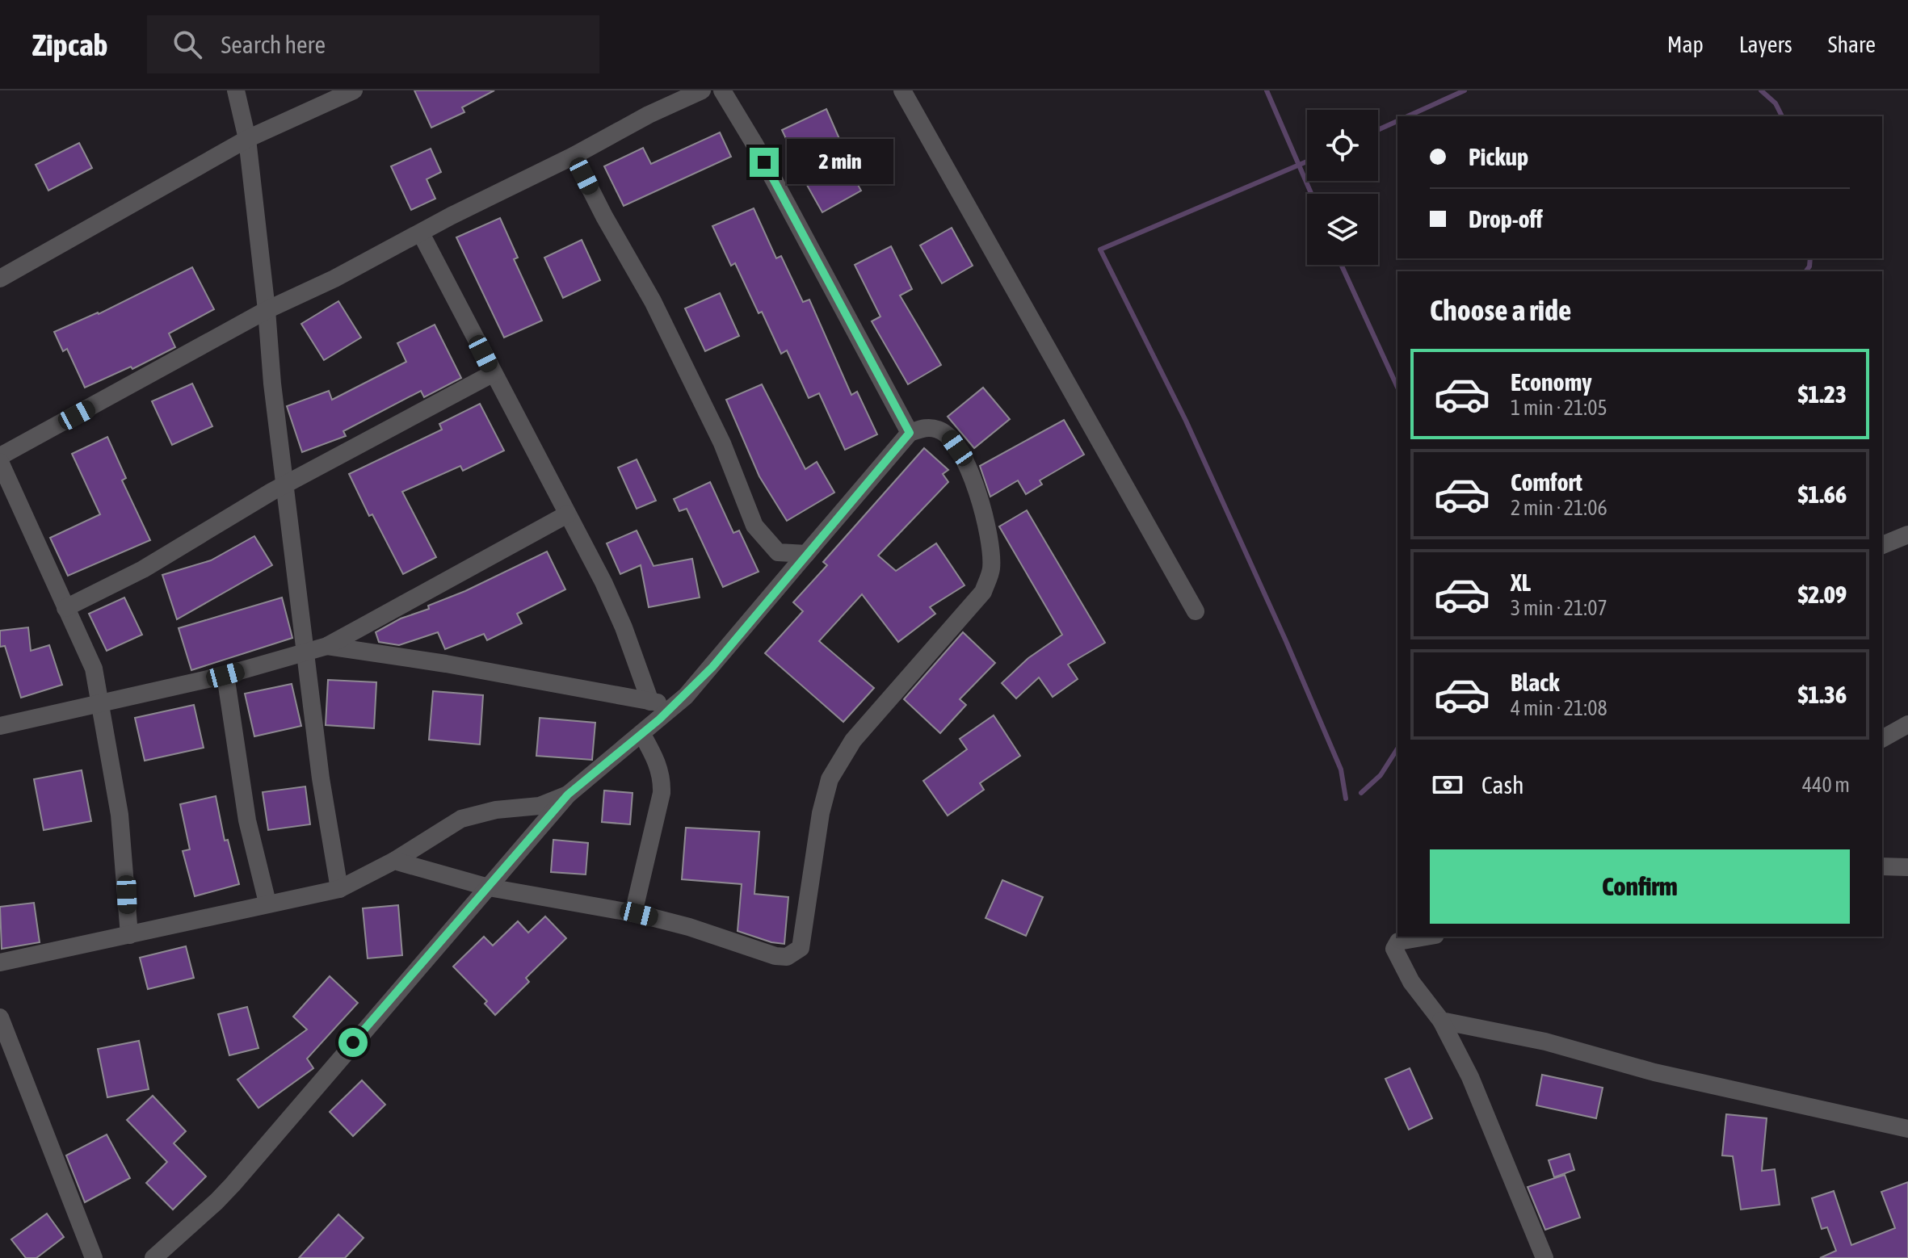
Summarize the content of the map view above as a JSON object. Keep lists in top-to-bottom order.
{
  "page": {
    "header": "Zipcab",
    "search": "Search here",
    "nav": ["Map", "Layers", "Share"],
    "banner": ["Pickup", "Drop-off"],
    "bubble": "2 min",
    "heading": "Choose a ride",
    "list": [
      {
        "name": "Economy",
        "note": "1 min · 21:05",
        "value": "$1.23"
      },
      {
        "name": "Comfort",
        "note": "2 min · 21:06",
        "value": "$1.66"
      },
      {
        "name": "XL",
        "note": "3 min · 21:07",
        "value": "$2.09"
      },
      {
        "name": "Black",
        "note": "4 min · 21:08",
        "value": "$1.36"
      }
    ],
    "pay": ["Cash", "440 m"],
    "buttons": "Confirm"
  }
}
